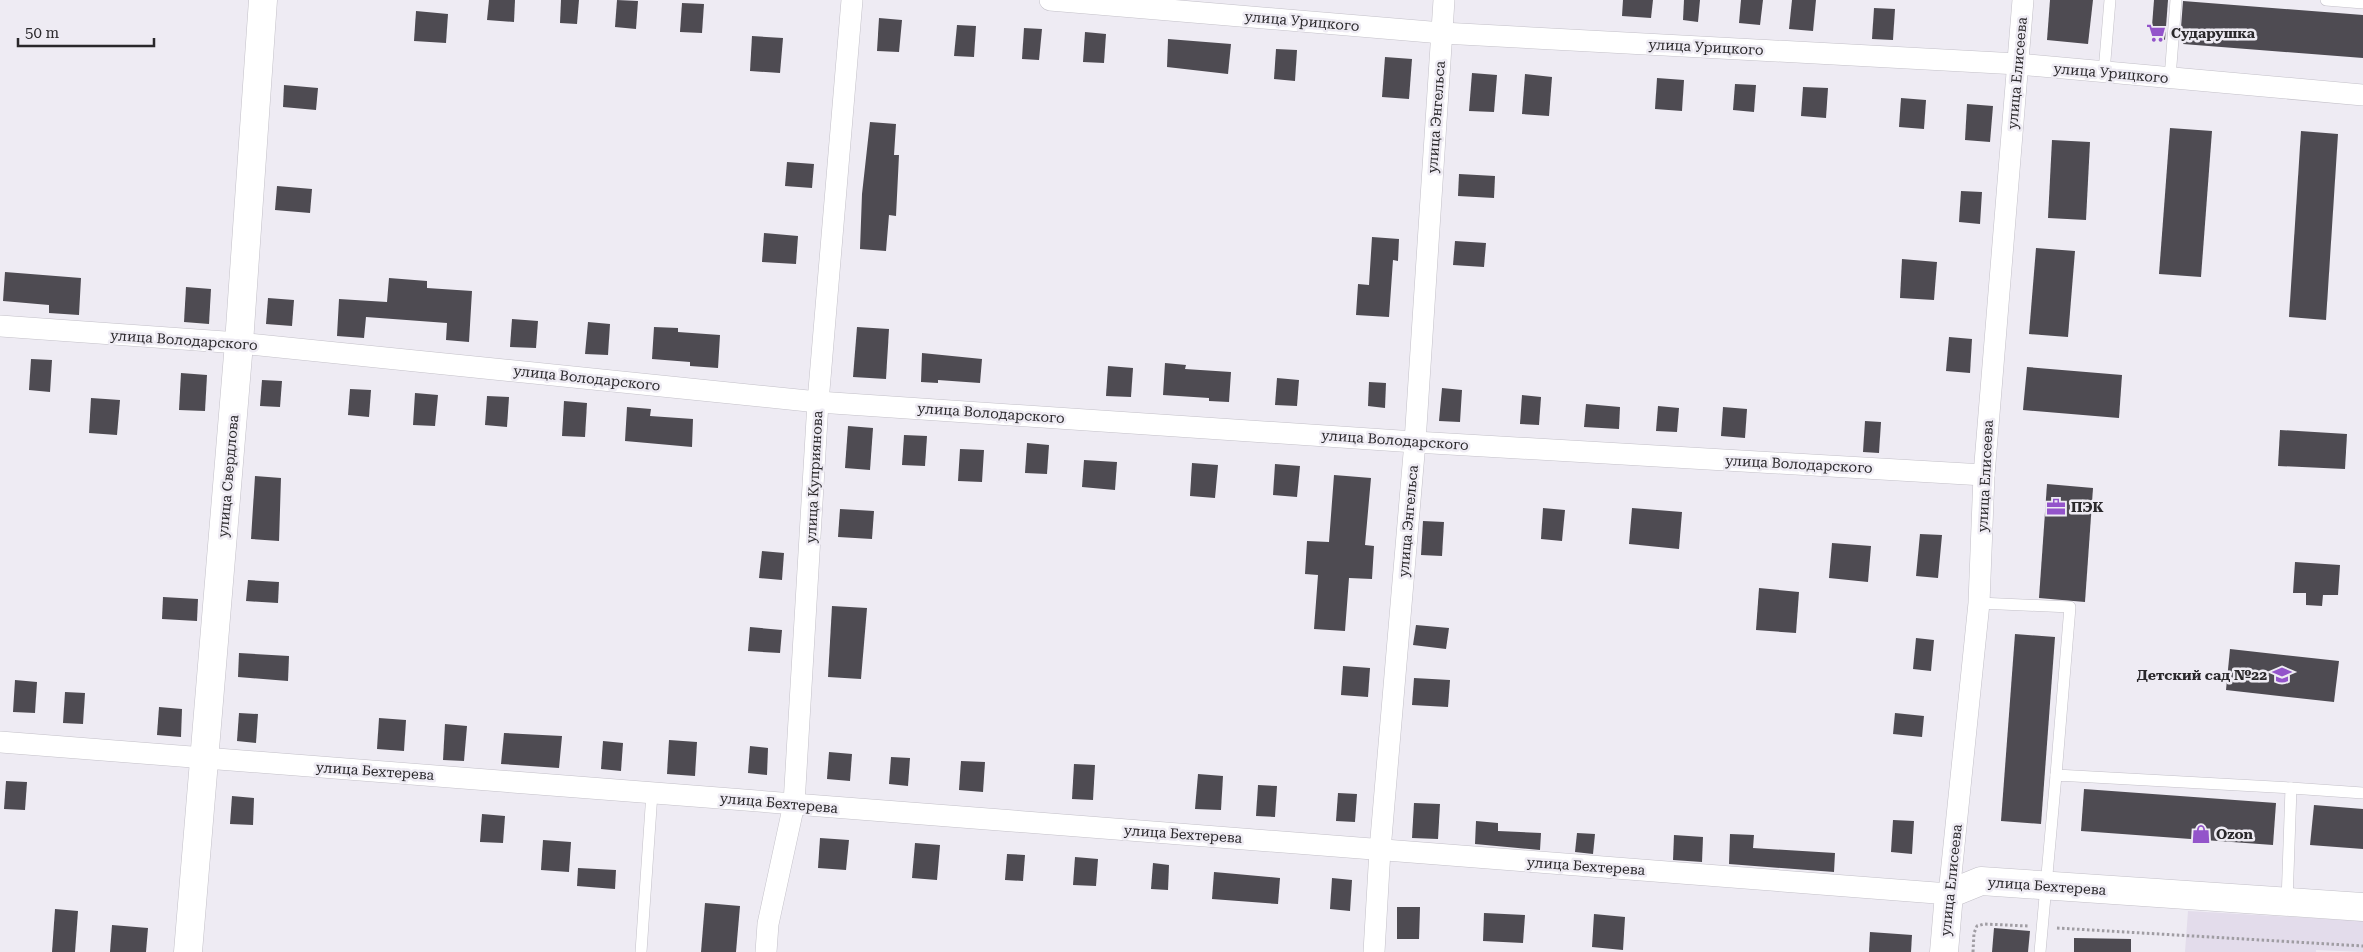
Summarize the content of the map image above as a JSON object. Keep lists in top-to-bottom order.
{
  "streets": {
    "street": [
      "улица Урицкого",
      "улица Елисеева",
      "улица Энгельса",
      "улица Володарского",
      "улица Свердлова",
      "улица Куприянова",
      "улица Бехтерева"
    ]
  },
  "crossings": [
    ["улица Урицкого", "улица Елисеева"],
    ["улица Урицкого", "улица Энгельса"],
    ["улица Елисеева", "улица Володарского"],
    ["улица Елисеева", "улица Бехтерева"],
    ["улица Энгельса", "улица Володарского"],
    ["улица Энгельса", "улица Бехтерева"],
    ["улица Володарского", "улица Свердлова"],
    ["улица Володарского", "улица Куприянова"],
    ["улица Свердлова", "улица Бехтерева"],
    ["улица Куприянова", "улица Бехтерева"]
  ],
  "places": {
    "supermarket": ["Сударушка"],
    "office": ["ПЭК"],
    "school or university": ["Детский сад №22"],
    "shop": ["Ozon"]
  },
  "scale_bar": "50 m"
}
